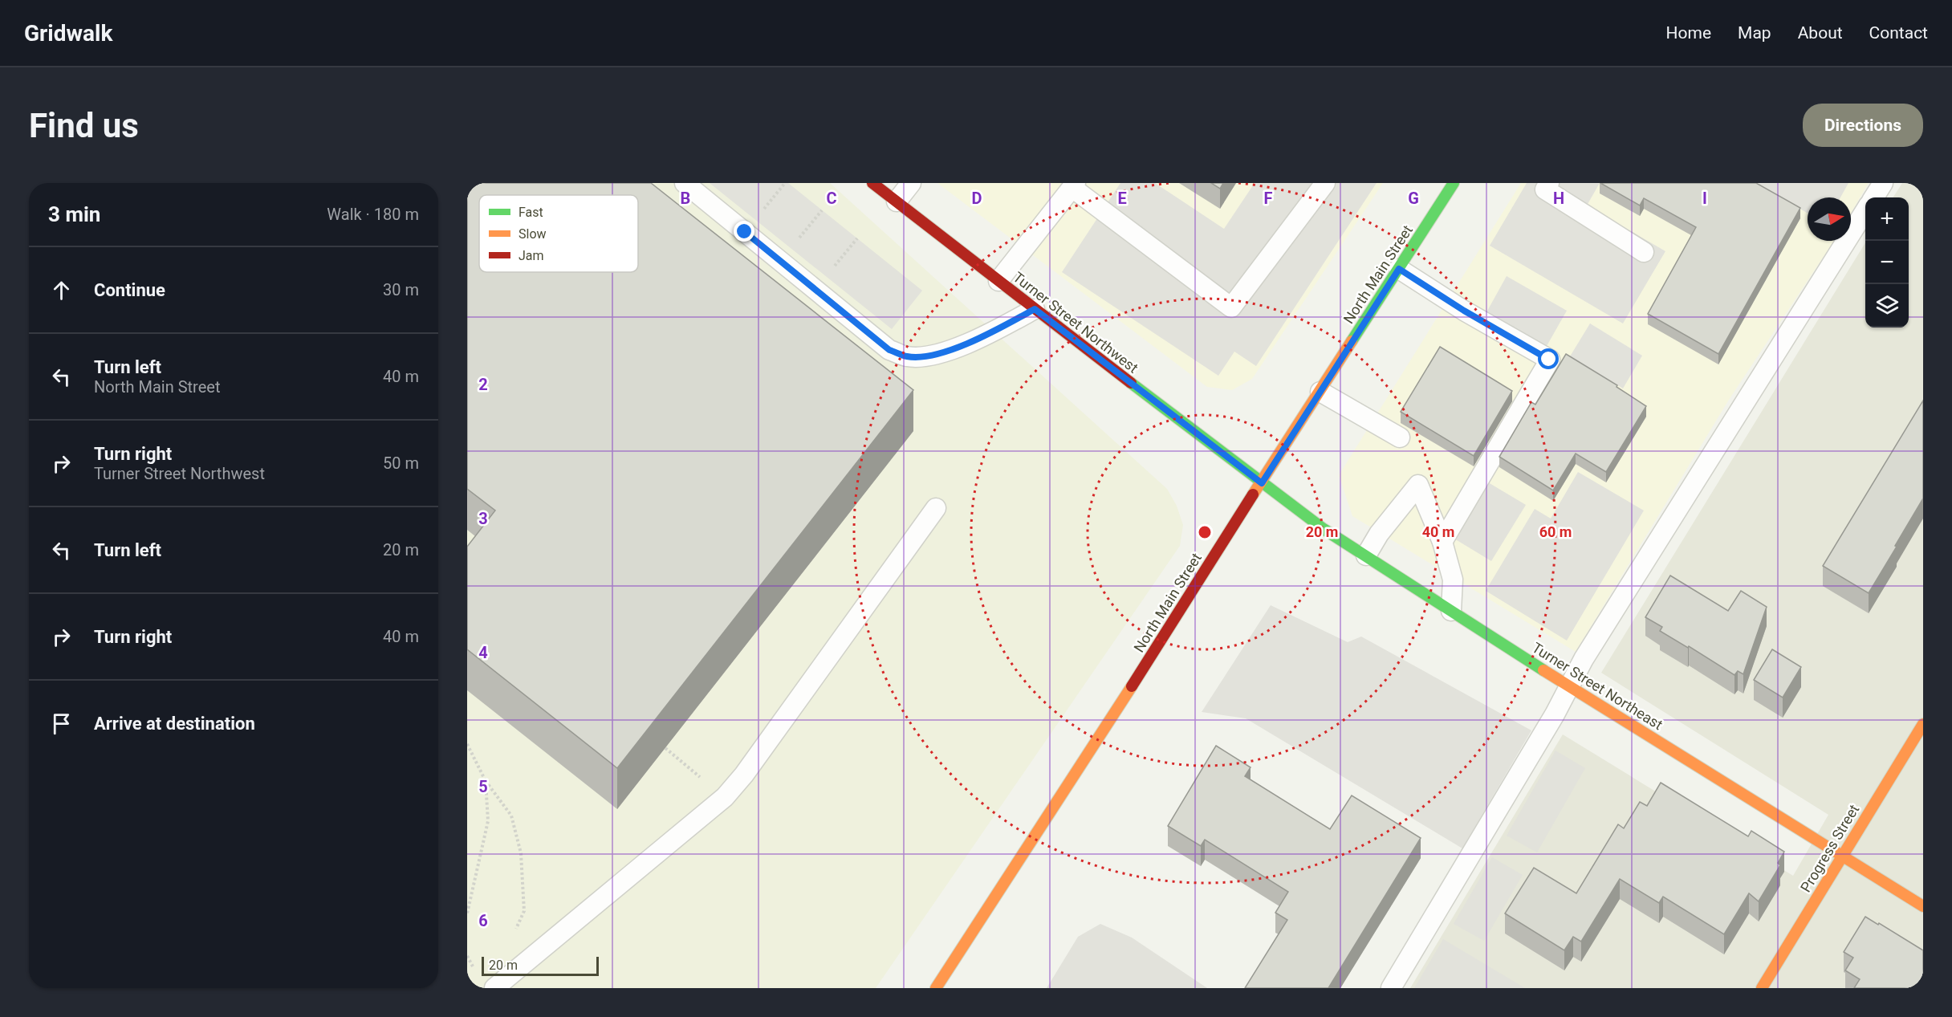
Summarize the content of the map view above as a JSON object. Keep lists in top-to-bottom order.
{
  "streets": {
    "street": [
      "North Main Street",
      "Turner Street Northwest",
      "Turner Street Northeast",
      "Progress Street"
    ]
  },
  "crossings": [
    ["North Main Street", "Turner Street Northwest"],
    ["North Main Street", "Turner Street Northeast"],
    ["Turner Street Northwest", "Turner Street Northeast"],
    ["Turner Street Northeast", "Progress Street"]
  ],
  "legend": ["Fast", "Slow", "Jam"],
  "scale_bar": "20 m",
  "north": "right",
  "page": {
    "header": "Gridwalk",
    "nav": [
      "Home",
      "Map",
      "About",
      "Contact"
    ],
    "buttons": "Directions",
    "title": "Find us",
    "heading": ["3 min", "Walk · 180 m"],
    "map_buttons": ["+", "−"],
    "list": [
      ["Continue", "30 m"],
      ["Turn left", "North Main Street", "40 m"],
      ["Turn right", "Turner Street Northwest", "50 m"],
      ["Turn left", "20 m"],
      ["Turn right", "40 m"],
      "Arrive at destination"
    ],
    "scale": "20 m"
  },
  "grid": {
    "columns": [
      "B",
      "C",
      "D",
      "E",
      "F",
      "G",
      "H",
      "I"
    ],
    "rows": [
      "2",
      "3",
      "4",
      "5",
      "6"
    ]
  },
  "rings": ["20 m", "40 m", "60 m"]
}
